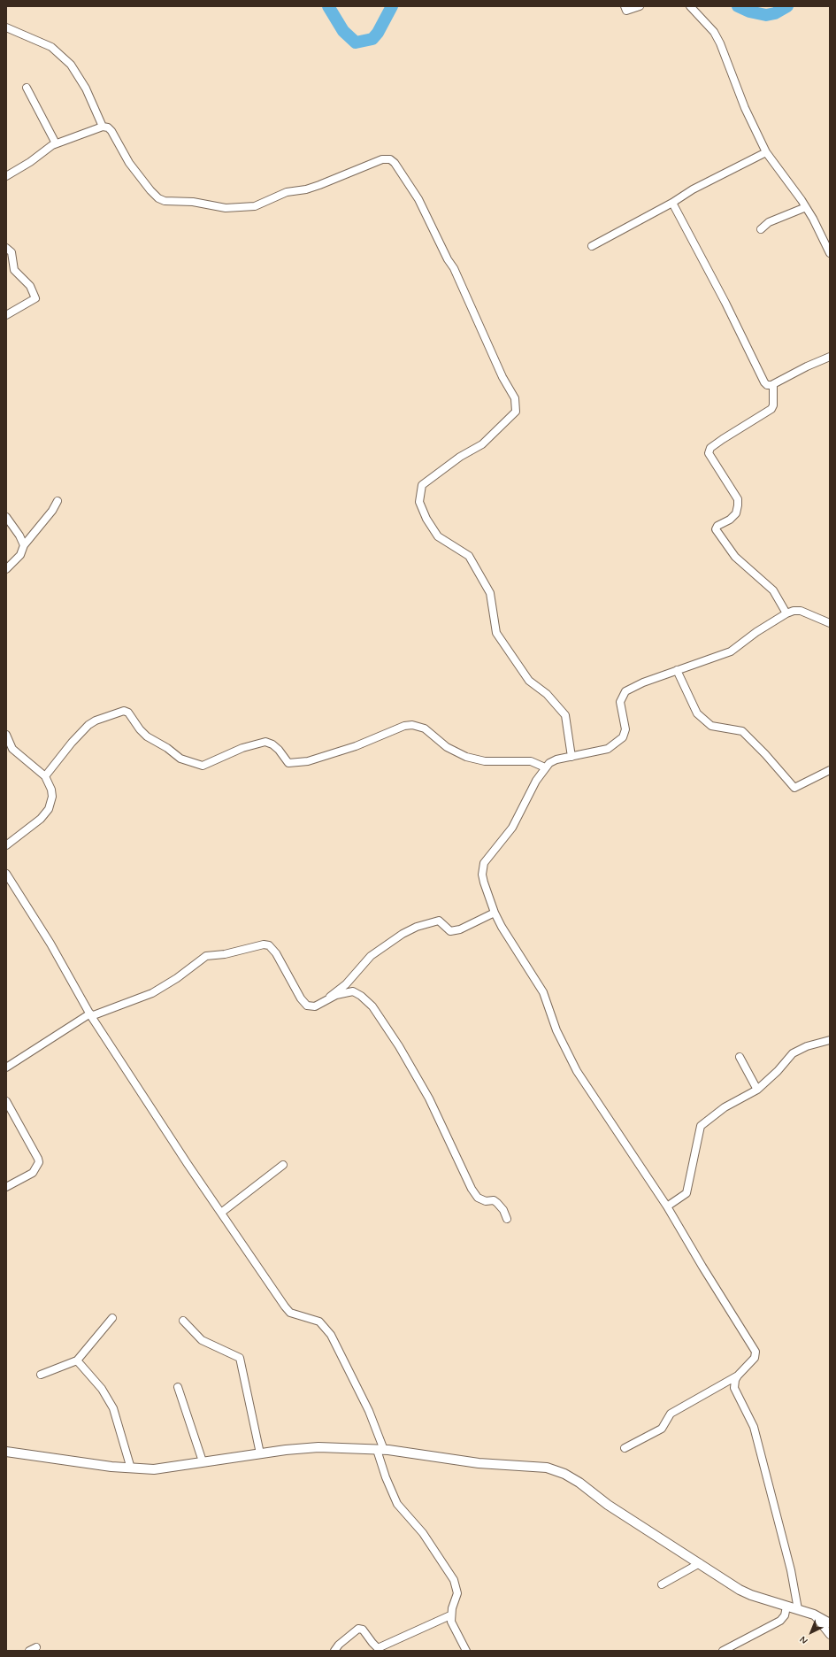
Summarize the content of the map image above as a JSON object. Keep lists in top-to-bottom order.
{
  "north": "bottom left"
}
